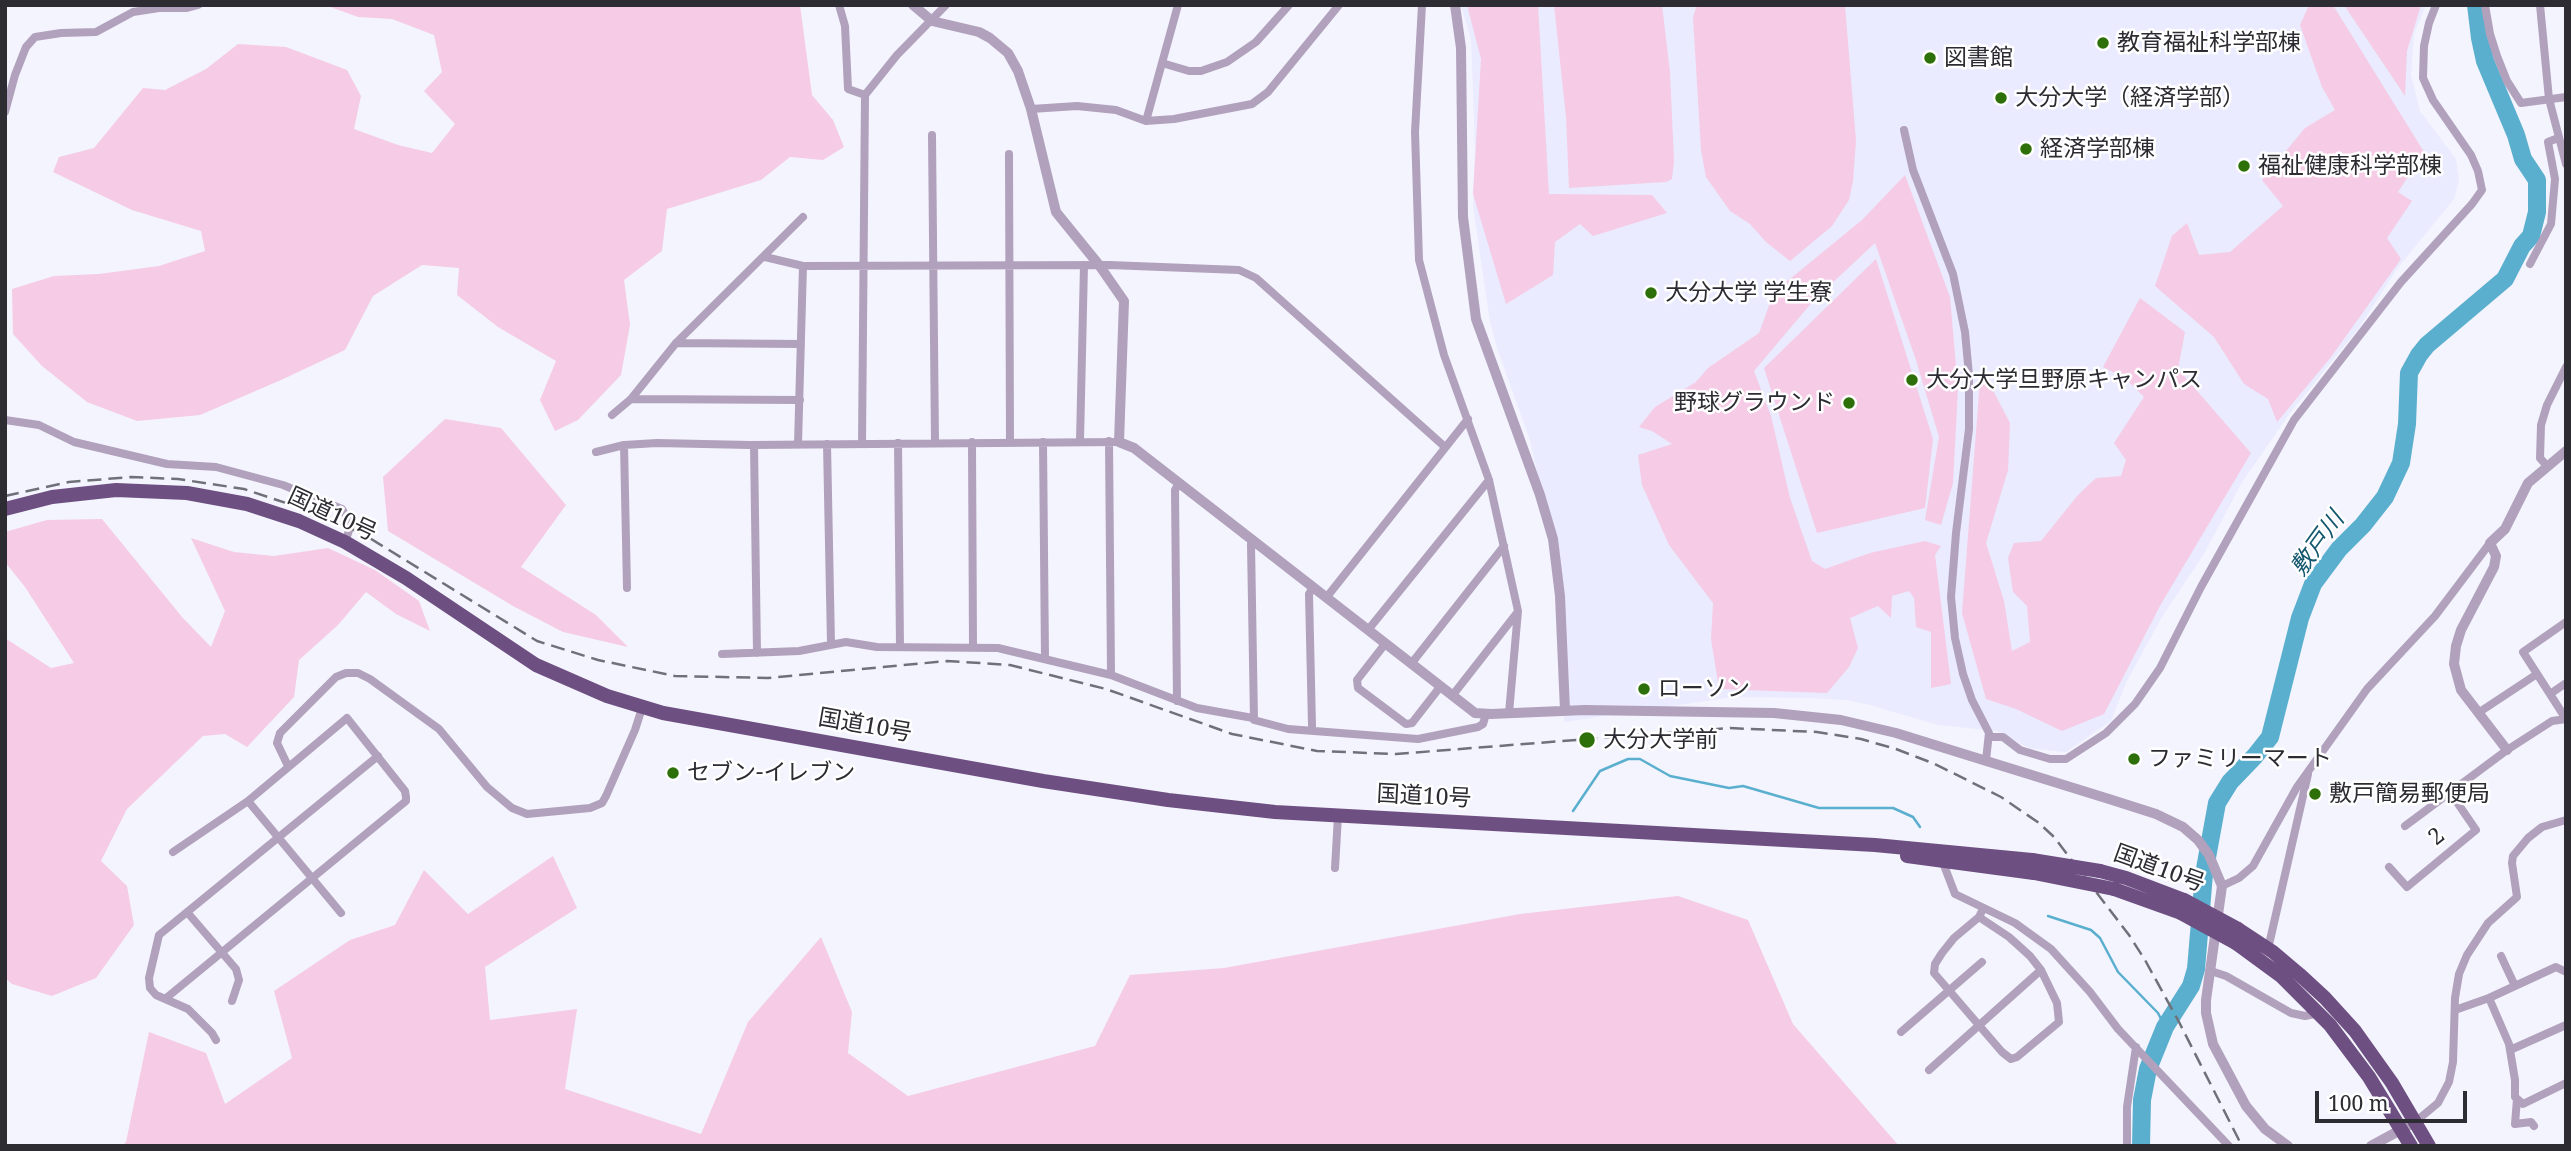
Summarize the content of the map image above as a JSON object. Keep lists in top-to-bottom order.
{
  "streets": {
    "highway": ["国道10号"],
    "street": ["2"]
  },
  "water": ["敷戸川"],
  "places": [
    "教育福祉科学部棟",
    "図書館",
    "大分大学（経済学部）",
    "経済学部棟",
    "福祉健康科学部棟",
    "大分大学 学生寮",
    "大分大学旦野原キャンパス",
    "野球グラウンド",
    "ローソン",
    "大分大学前",
    "ファミリーマート",
    "セブン-イレブン",
    "敷戸簡易郵便局"
  ],
  "scale_bar": "100 m"
}
